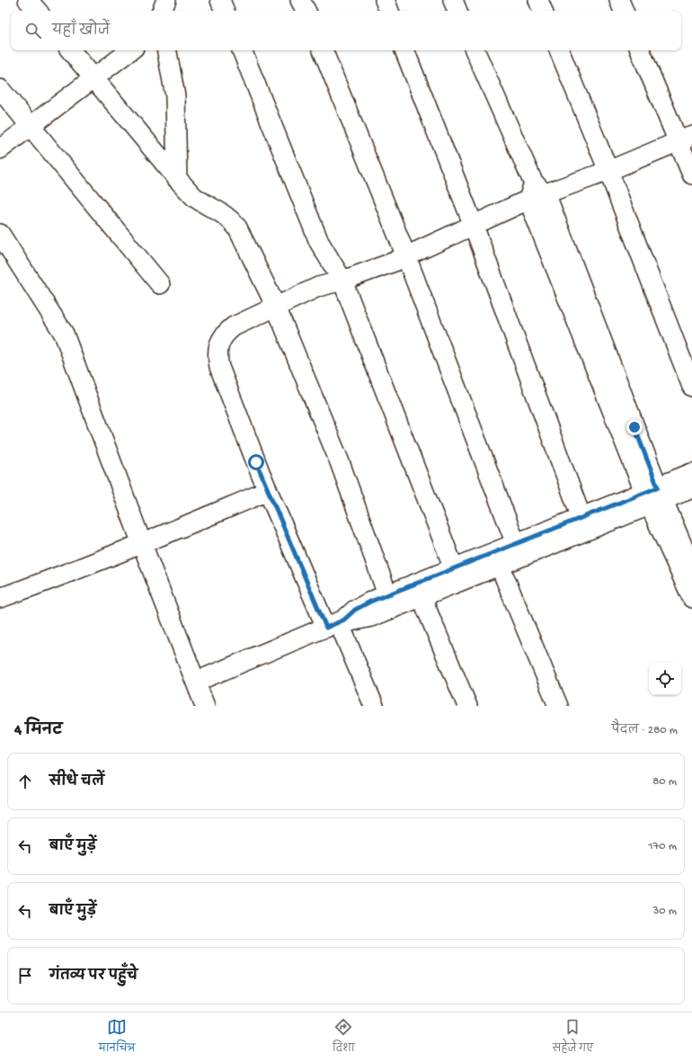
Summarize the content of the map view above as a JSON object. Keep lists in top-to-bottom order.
{
  "page": {
    "search": "यहाँ खोजें",
    "heading": ["4 मिनट", "पैदल · 280 m"],
    "list": [
      ["सीधे चलें", "80 m"],
      ["बाएँ मुड़ें", "170 m"],
      ["बाएँ मुड़ें", "30 m"],
      "गंतव्य पर पहुँचे"
    ],
    "nav": ["मानचित्र", "दिशा", "सहेजे गए"]
  }
}
